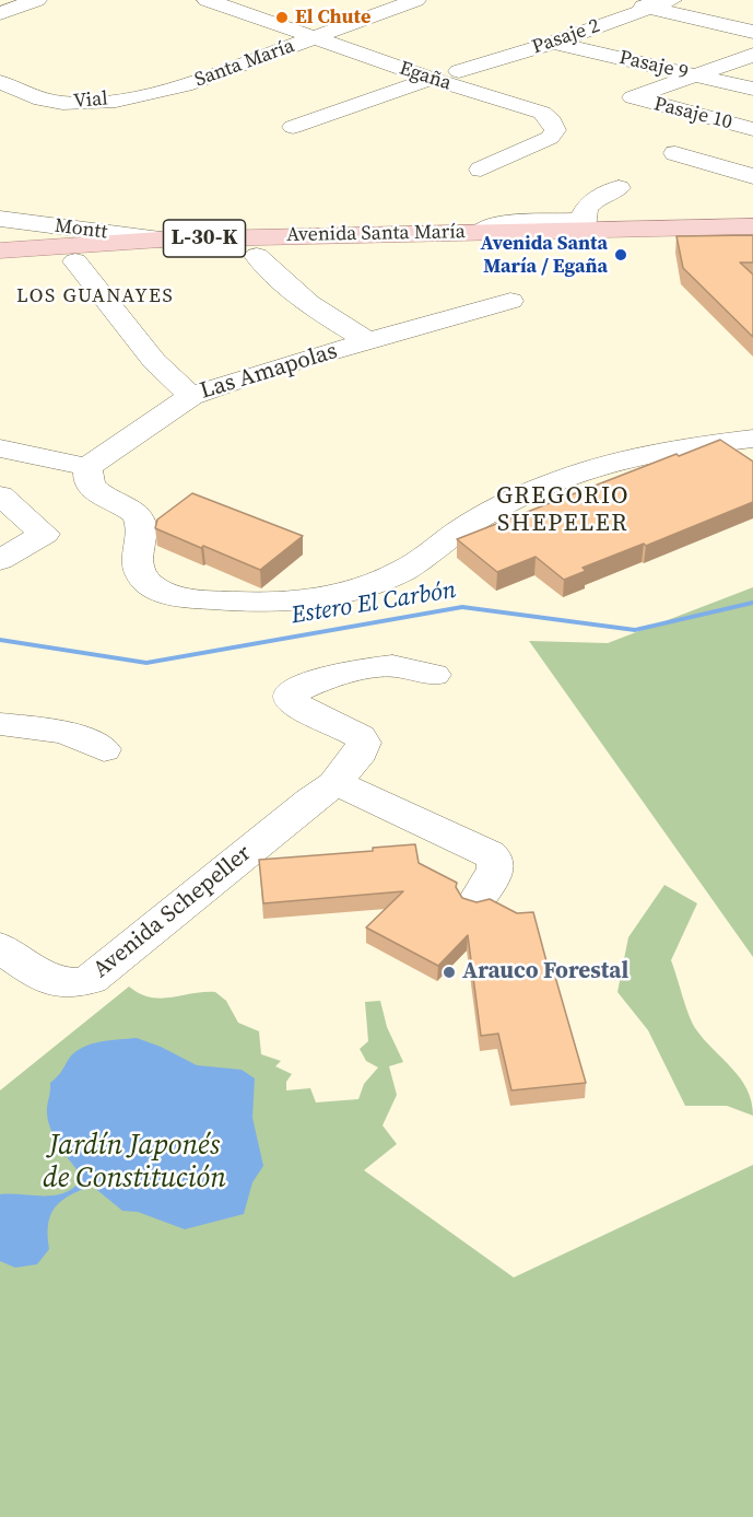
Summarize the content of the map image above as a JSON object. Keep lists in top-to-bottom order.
{
  "streets": {
    "main road": ["Avenida Santa María", "L-30-K"],
    "street": [
      "Pasaje 2",
      "Santa María",
      "Pasaje 9",
      "Egaña",
      "Vial",
      "Pasaje 10",
      "Montt",
      "Las Amapolas",
      "Avenida Schepeller"
    ]
  },
  "crossings": [
    ["Pasaje 2", "Pasaje 9"],
    ["Santa María", "Egaña"],
    ["Santa María", "Vial"],
    ["Pasaje 9", "Pasaje 10"],
    ["Montt", "Avenida Santa María"]
  ],
  "districts": ["LOS GUANAYES", "GREGORIO SHEPELER"],
  "water": ["Estero El Carbón"],
  "parks": ["Jardín Japonés de Constitución"],
  "places": ["El Chute", "Avenida Santa María / Egaña", "Arauco Forestal"]
}
